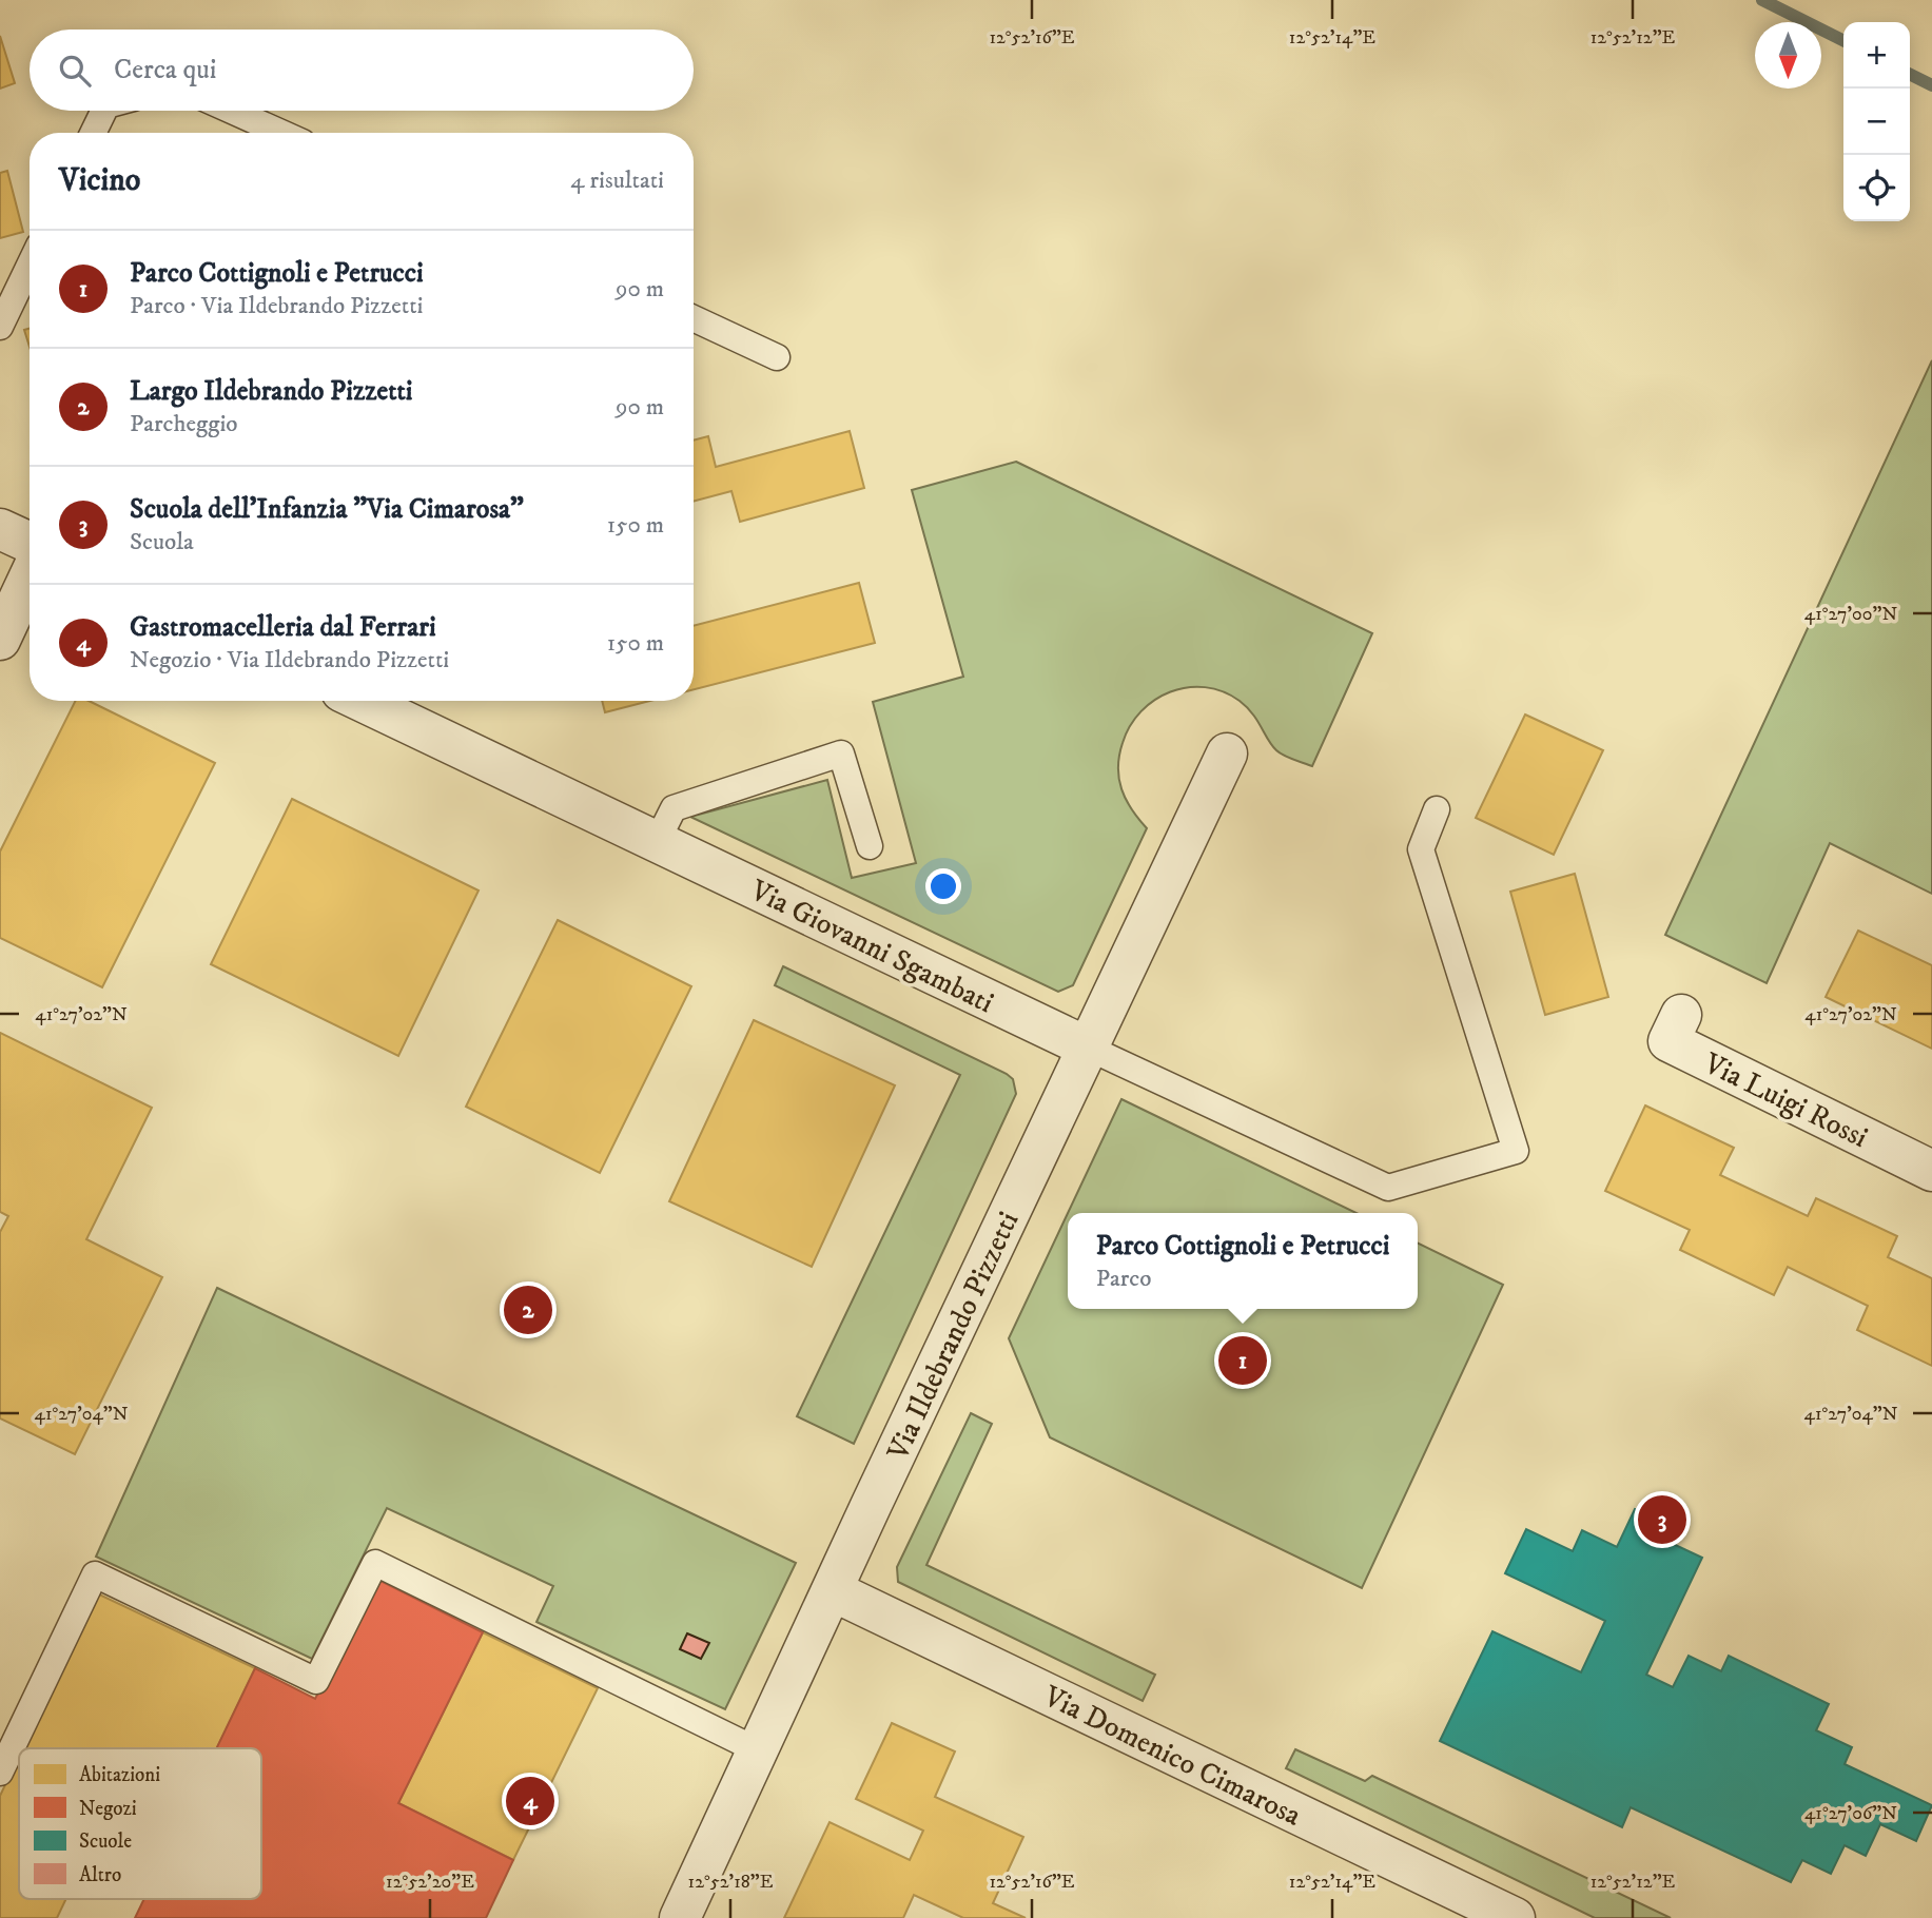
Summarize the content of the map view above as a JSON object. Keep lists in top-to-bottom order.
{
  "streets": {
    "street": [
      "Via Giovanni Sgambati",
      "Via Luigi Rossi",
      "Via Ildebrando Pizzetti",
      "Via Domenico Cimarosa"
    ]
  },
  "crossings": [
    ["Via Giovanni Sgambati", "Via Ildebrando Pizzetti"],
    ["Via Ildebrando Pizzetti", "Via Domenico Cimarosa"]
  ],
  "legend": [
    "Abitazioni",
    "Negozi",
    "Scuole",
    "Altro"
  ],
  "north": "bottom",
  "page": {
    "map_buttons": ["+", "−"],
    "search": "Cerca qui",
    "heading": ["Vicino", "4 risultati"],
    "list": [
      {
        "mark": "1",
        "name": "Parco Cottignoli e Petrucci",
        "note": "Parco · Via Ildebrando Pizzetti",
        "value": "90 m"
      },
      {
        "mark": "2",
        "name": "Largo Ildebrando Pizzetti",
        "note": "Parcheggio",
        "value": "90 m"
      },
      {
        "mark": "3",
        "name": "Scuola dell'Infanzia \"Via Cimarosa\"",
        "note": "Scuola",
        "value": "150 m"
      },
      {
        "mark": "4",
        "name": "Gastromacelleria dal Ferrari",
        "note": "Negozio · Via Ildebrando Pizzetti",
        "value": "150 m"
      }
    ],
    "popup": ["Parco Cottignoli e Petrucci", "Parco"],
    "pins": [
      "2",
      "1",
      "3",
      "4"
    ]
  },
  "coordinates": [
    "12°52'16\"E",
    "12°52'14\"E",
    "12°52'12\"E",
    "41°27'00\"N",
    "41°27'02\"N",
    "41°27'04\"N",
    "41°27'06\"N",
    "12°52'20\"E",
    "12°52'18\"E"
  ]
}
